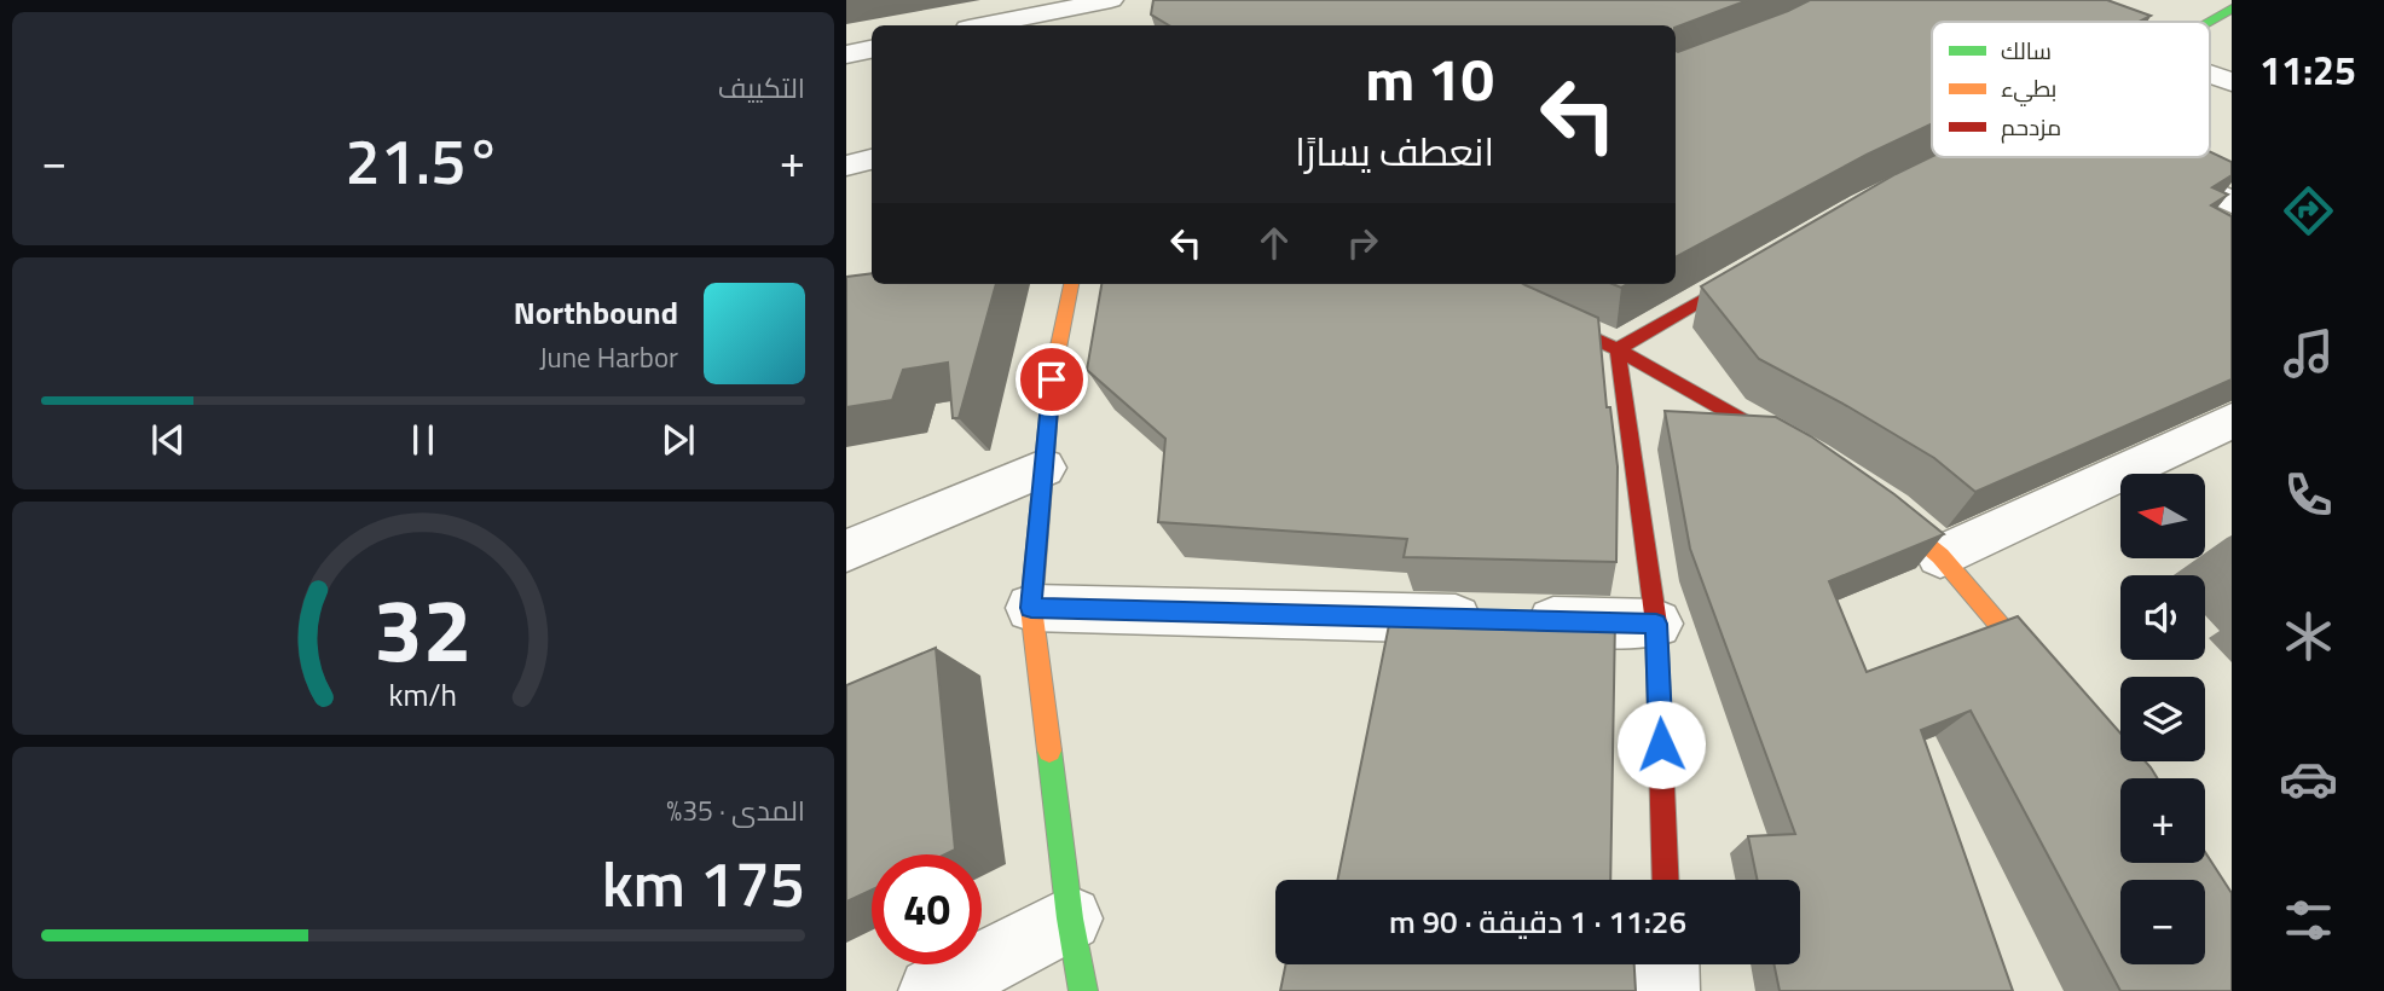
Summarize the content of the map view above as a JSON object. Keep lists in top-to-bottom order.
{
  "legend": ["سالك", "بطيء", "مزدحم"],
  "north": "left",
  "page": {
    "tabs": "11:25",
    "tile": [
      "التكييف",
      ["المدى · 35%", "175 km"]
    ],
    "turn": ["10 m", "انعطف يسارًا"],
    "heat": ["−", "21.5°", "+"],
    "song": ["Northbound", "June Harbor"],
    "map_buttons": ["+", "−"],
    "limit": "40",
    "trip": "11:26 · 1 دقيقة · 90 m",
    "gauge": ["32", "km/h"]
  }
}
